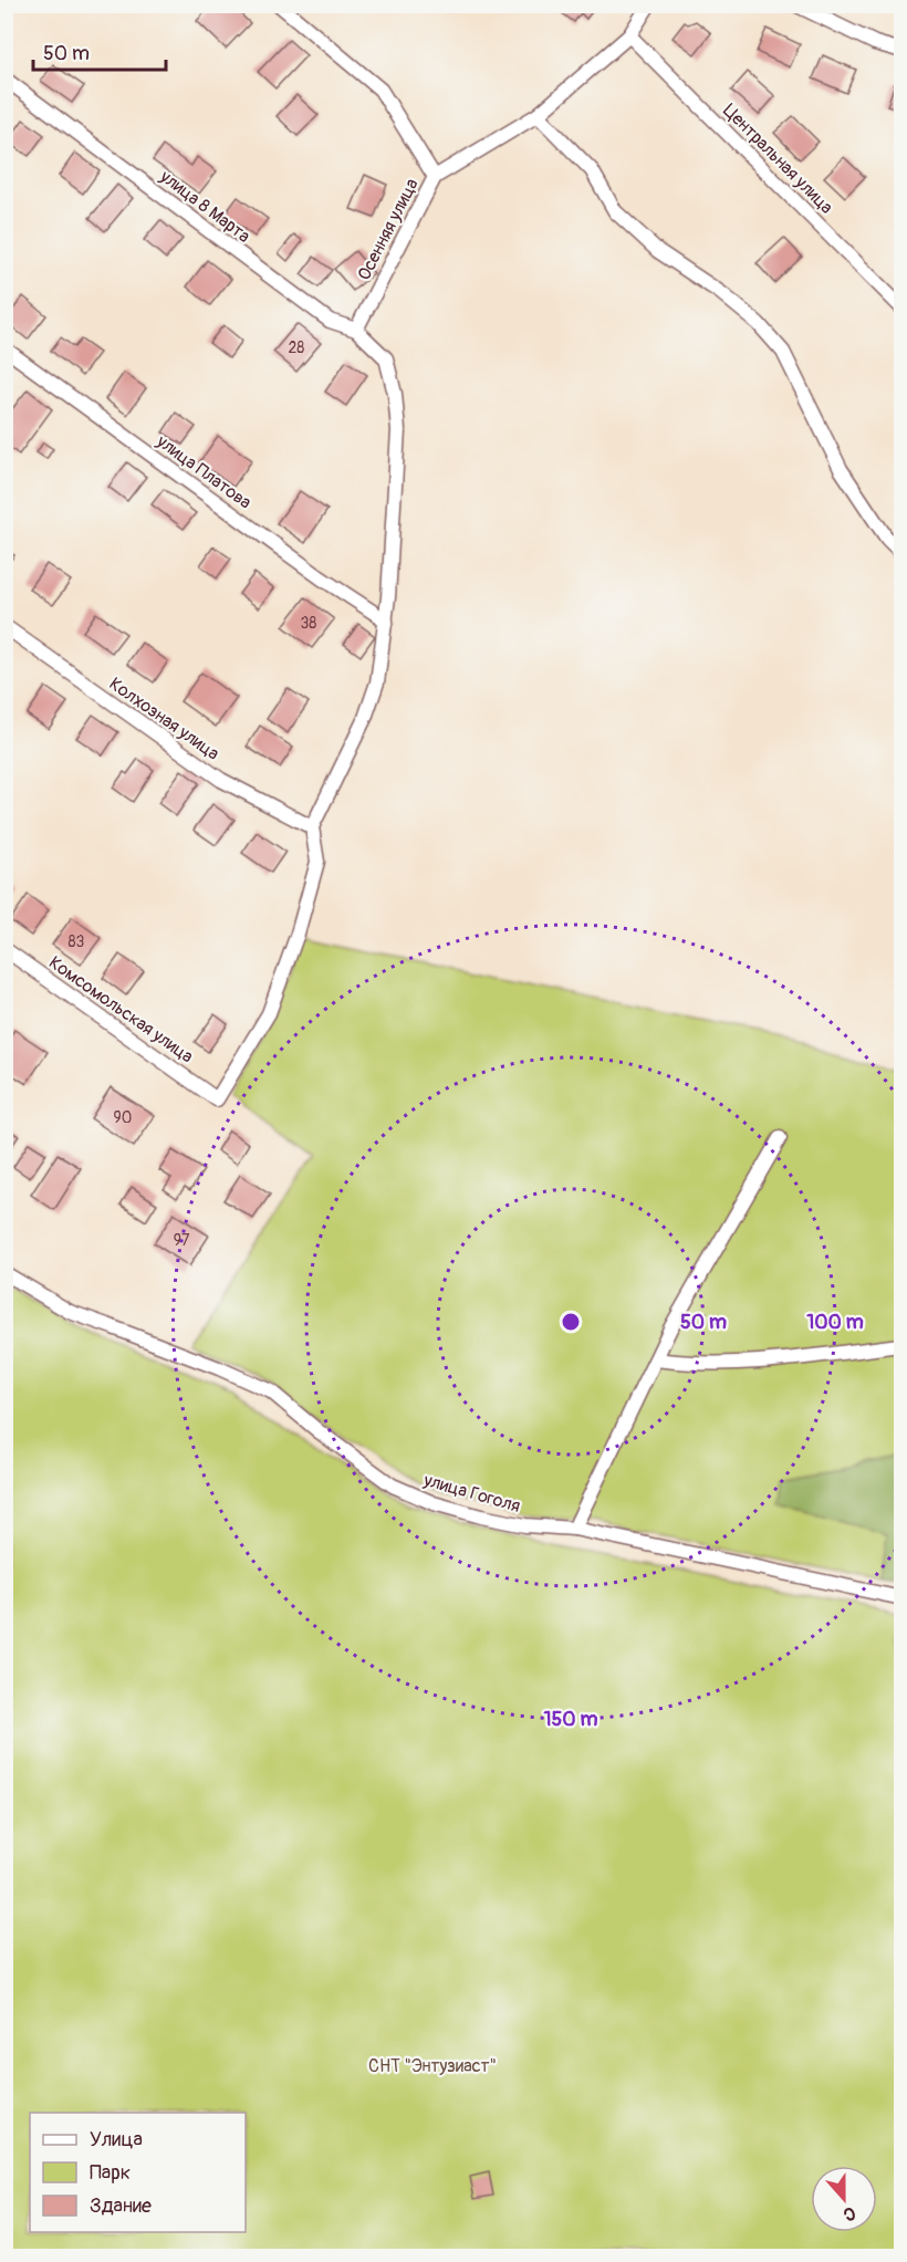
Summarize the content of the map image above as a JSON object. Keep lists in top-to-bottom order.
{
  "streets": {
    "street": [
      "Центральная улица",
      "улица 8 Марта",
      "Осенняя улица",
      "улица Платова",
      "Колхозная улица",
      "Комсомольская улица",
      "улица Гоголя"
    ]
  },
  "crossings": [
    ["улица 8 Марта", "Осенняя улица"],
    ["улица 8 Марта", "улица Платова"],
    ["Колхозная улица", "Комсомольская улица"]
  ],
  "parks": ["СНТ \"Энтузиаст\""],
  "house_numbers": [
    "28",
    "38",
    "83",
    "90",
    "97"
  ],
  "legend": ["Улица", "Парк", "Здание"],
  "scale_bar": "50 m",
  "north": "bottom",
  "rings": ["50 m", "100 m", "150 m"]
}
